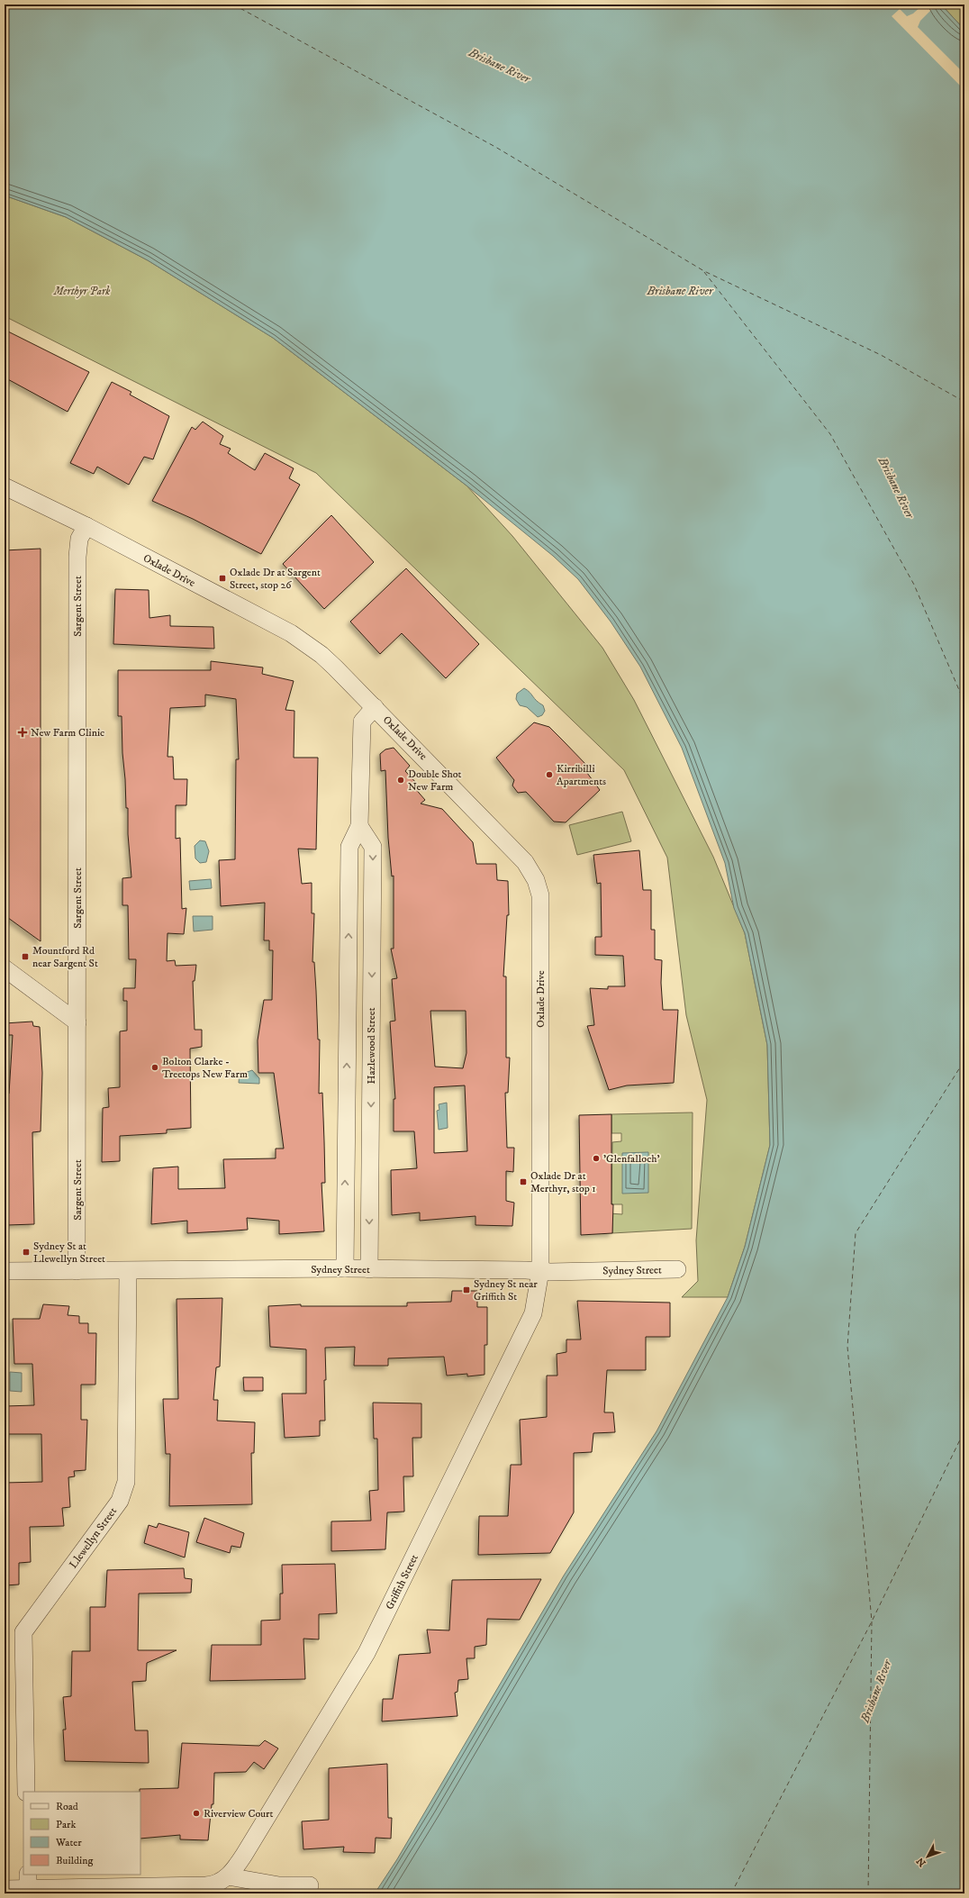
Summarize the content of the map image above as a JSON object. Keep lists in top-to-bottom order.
{
  "streets": {
    "street": [
      "Oxlade Drive",
      "Sargent Street",
      "Hazlewood Street",
      "Sydney Street",
      "Llewellyn Street",
      "Griffith Street"
    ]
  },
  "crossings": [
    ["Oxlade Drive", "Sargent Street"],
    ["Oxlade Drive", "Sydney Street"],
    ["Oxlade Drive", "Griffith Street"],
    ["Sargent Street", "Sydney Street"],
    ["Hazlewood Street", "Sydney Street"],
    ["Sydney Street", "Llewellyn Street"],
    ["Sydney Street", "Griffith Street"]
  ],
  "water": ["Brisbane River"],
  "parks": ["Merthyr Park"],
  "places": {
    "transit": [
      "Oxlade Dr at Sargent Street, stop 26",
      "Mountford Rd near Sargent St",
      "Oxlade Dr at Merthyr, stop 1",
      "Sydney St at Llewellyn Street",
      "Sydney St near Griffith St"
    ],
    "health": ["New Farm Clinic"],
    "other": [
      "Kirribilli Apartments",
      "Double Shot New Farm",
      "Bolton Clarke - Treetops New Farm",
      "'Glenfalloch'",
      "Riverview Court"
    ]
  },
  "legend": [
    "Road",
    "Park",
    "Water",
    "Building"
  ],
  "north": "bottom left"
}
